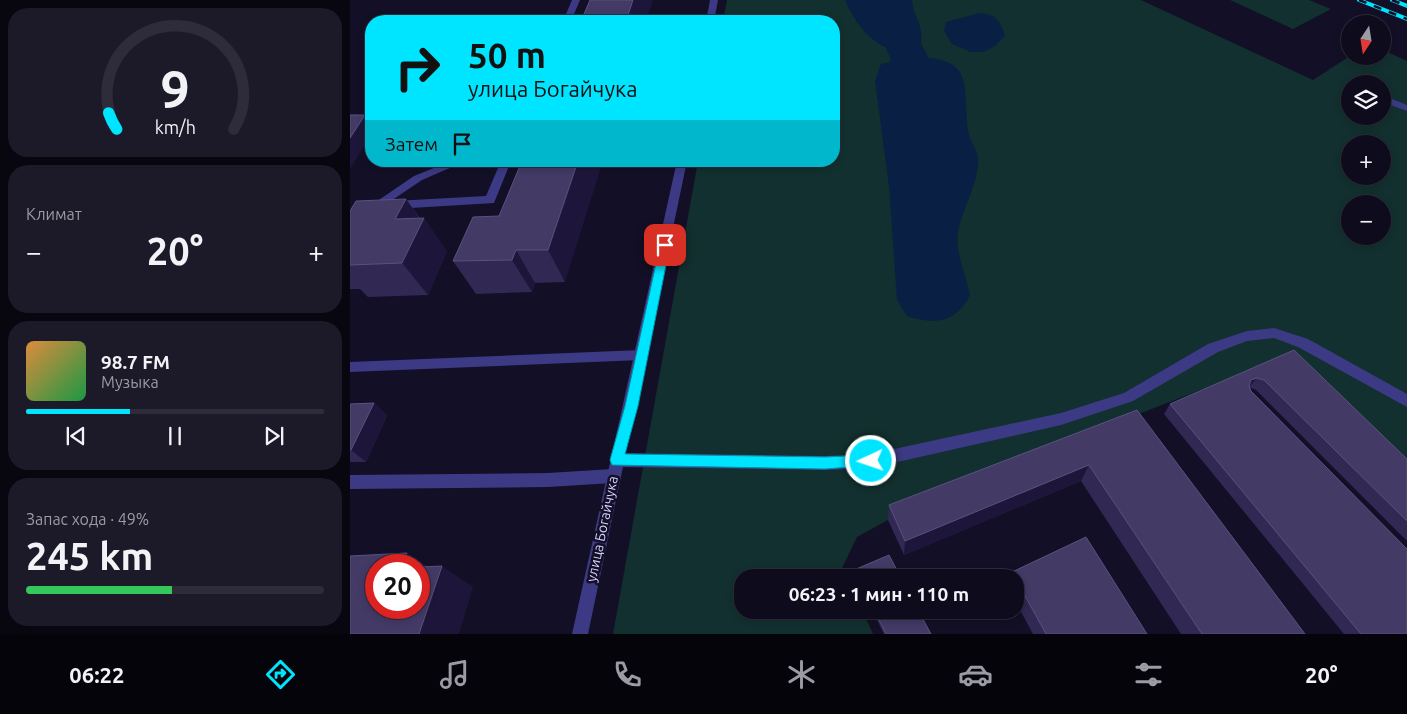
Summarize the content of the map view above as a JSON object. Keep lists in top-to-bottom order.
{
  "streets": {
    "street": ["улица Богайчука"]
  },
  "north": "bottom",
  "page": {
    "map_buttons": ["+", "−"],
    "turn": ["50 m", "улица Богайчука"],
    "then": "Затем",
    "tile": [
      "Климат",
      ["Запас хода · 49%", "245 km"]
    ],
    "heat": ["−", "20°", "+"],
    "song": ["98.7 FM", "Музыка"],
    "limit": "20",
    "trip": "06:23 · 1 мин · 110 m",
    "tabs": ["06:22", "20°"],
    "gauge": ["9", "km/h"]
  }
}
